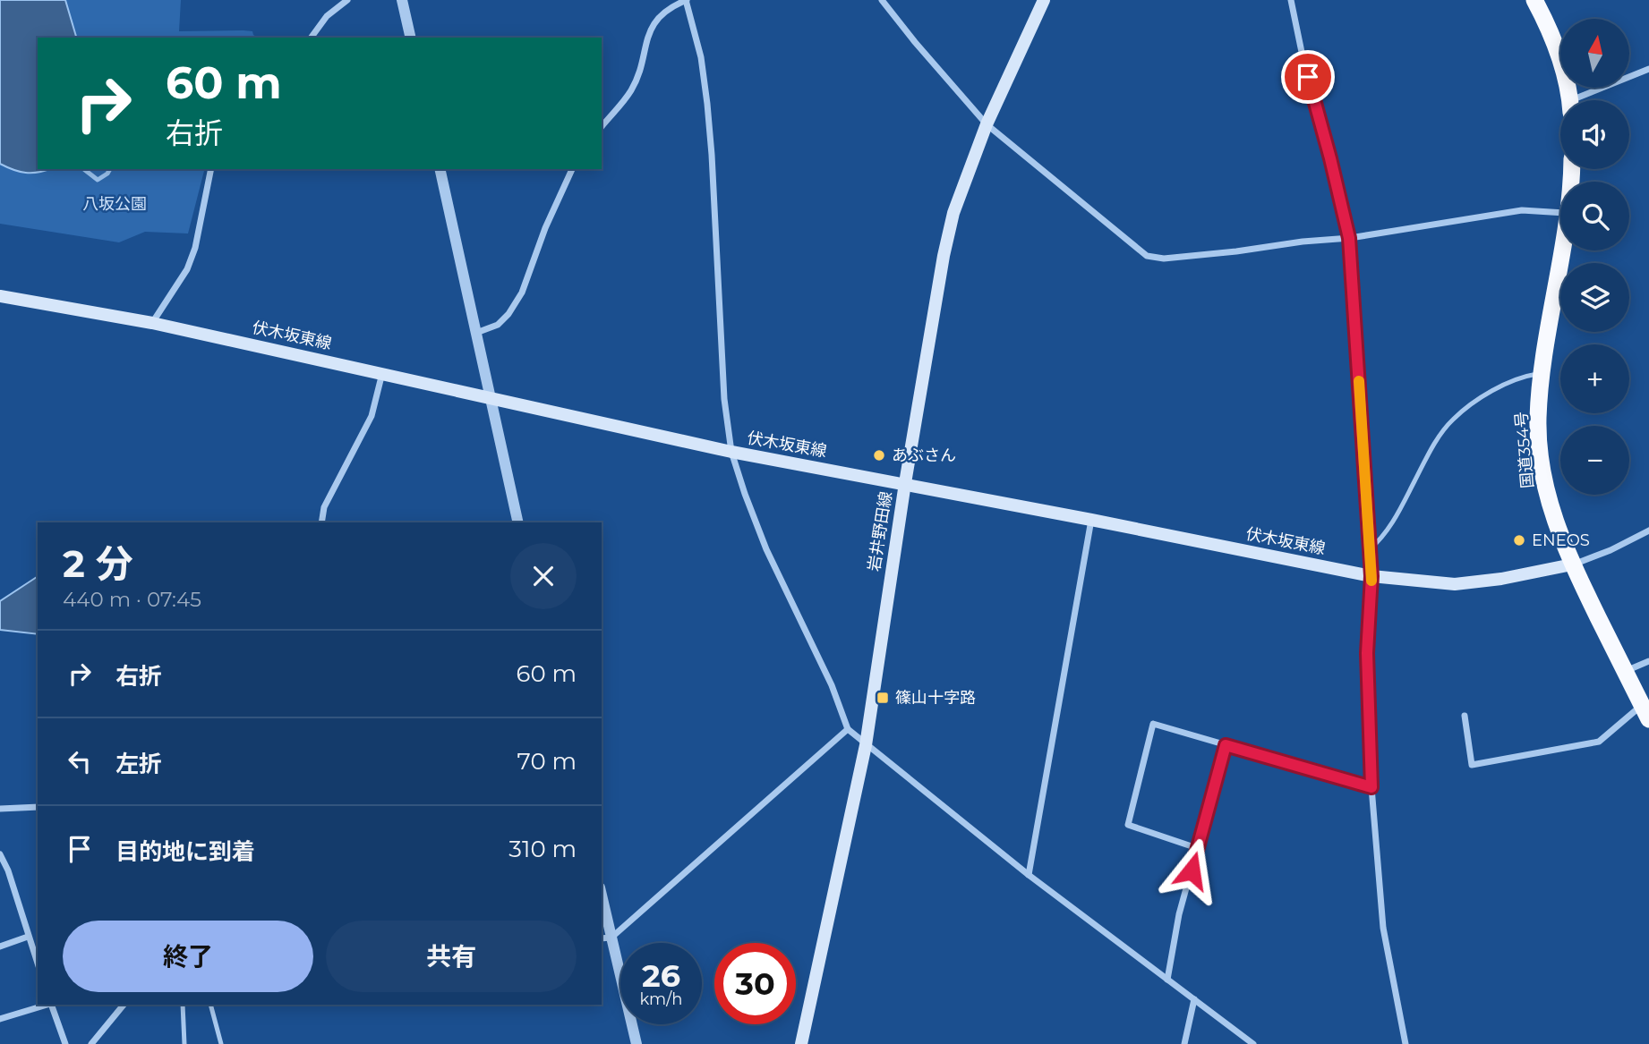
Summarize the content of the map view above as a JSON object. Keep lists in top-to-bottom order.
{
  "streets": {
    "highway": ["国道354号"],
    "main road": ["伏木坂東線", "岩井野田線"]
  },
  "crossings": [
    ["伏木坂東線", "国道354号"],
    ["伏木坂東線", "岩井野田線"]
  ],
  "parks": ["八坂公園"],
  "places": {
    "other": ["あぶさん", "ENEOS"],
    "transit": ["篠山十字路"]
  },
  "north": "top",
  "page": {
    "map_buttons": ["+", "−"],
    "turn": ["60 m", "右折"],
    "heading": ["2 分", "440 m · 07:45"],
    "list": [
      {
        "name": "右折",
        "value": "60 m"
      },
      {
        "name": "左折",
        "value": "70 m"
      },
      {
        "name": "目的地に到着",
        "value": "310 m"
      }
    ],
    "buttons": ["終了", "共有"],
    "speed": "26 km/h",
    "limit": "30"
  }
}
